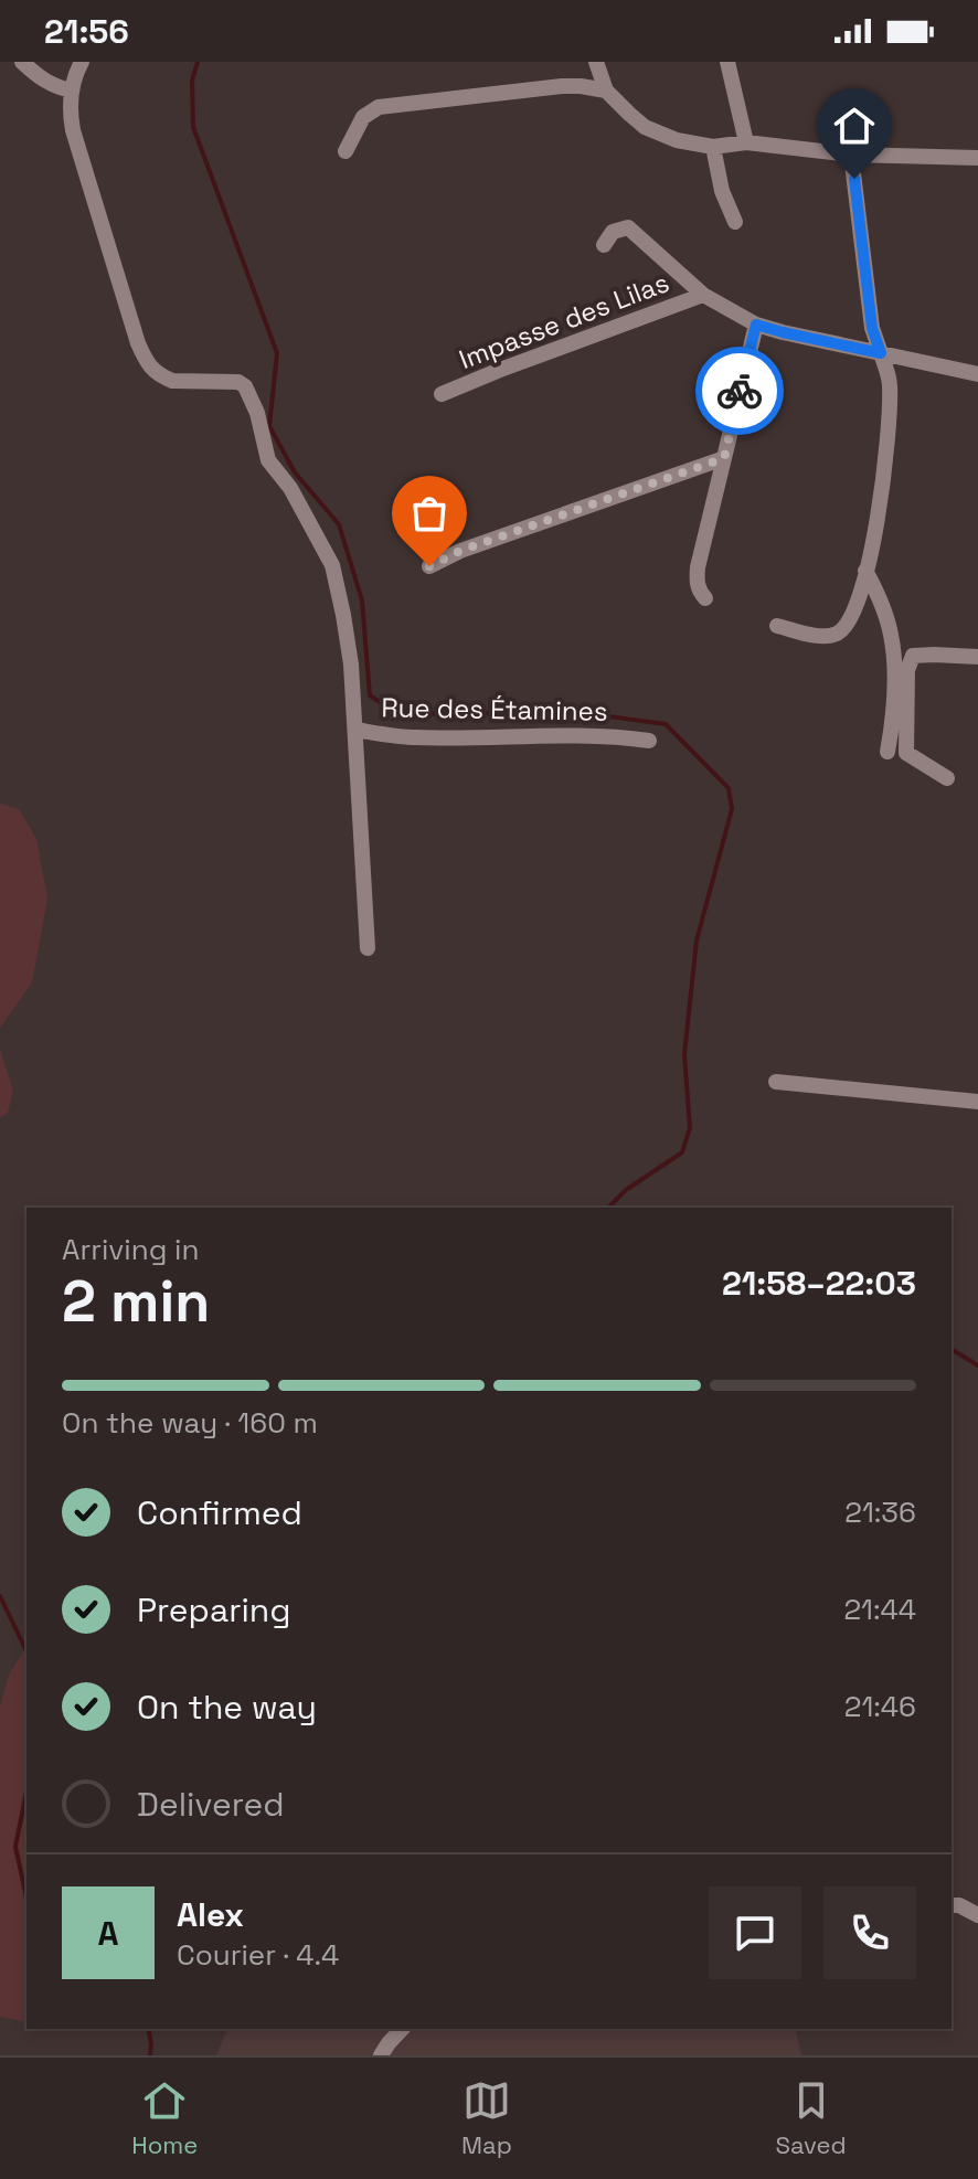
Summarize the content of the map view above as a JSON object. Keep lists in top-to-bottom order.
{
  "streets": {
    "street": ["Impasse des Lilas", "Rue des Étamines"]
  },
  "page": {
    "status": "21:56",
    "heading": ["2 min", "Arriving in", "21:58–22:03"],
    "panel": ["Alex", "Courier · 4.4"],
    "bar": "On the way · 160 m",
    "list": [
      ["Confirmed", "21:36"],
      ["Preparing", "21:44"],
      ["On the way", "21:46"],
      "Delivered"
    ],
    "round": "A",
    "tabs": ["Home", "Map", "Saved"]
  }
}
